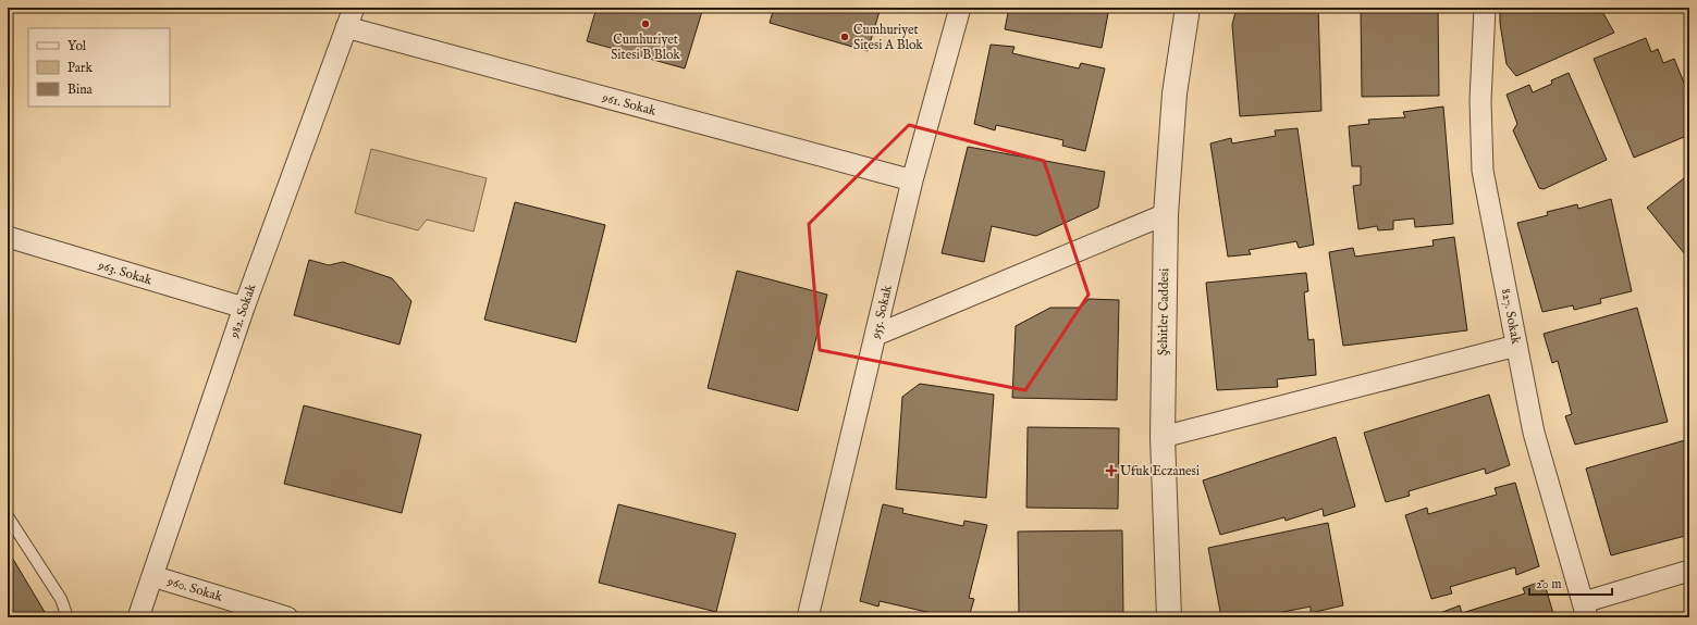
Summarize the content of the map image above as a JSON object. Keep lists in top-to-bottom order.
{
  "streets": {
    "street": [
      "961. Sokak",
      "963. Sokak",
      "982. Sokak",
      "955. Sokak",
      "Şehitler Caddesi",
      "827. Sokak",
      "960. Sokak"
    ]
  },
  "crossings": [
    ["961. Sokak", "982. Sokak"],
    ["961. Sokak", "955. Sokak"],
    ["963. Sokak", "982. Sokak"],
    ["982. Sokak", "960. Sokak"]
  ],
  "places": {
    "other": ["Cumhuriyet Sitesi B Blok", "Cumhuriyet Sitesi A Blok"],
    "health": ["Ufuk Eczanesi"]
  },
  "legend": ["Yol", "Park", "Bina"],
  "scale_bar": "20 m"
}
